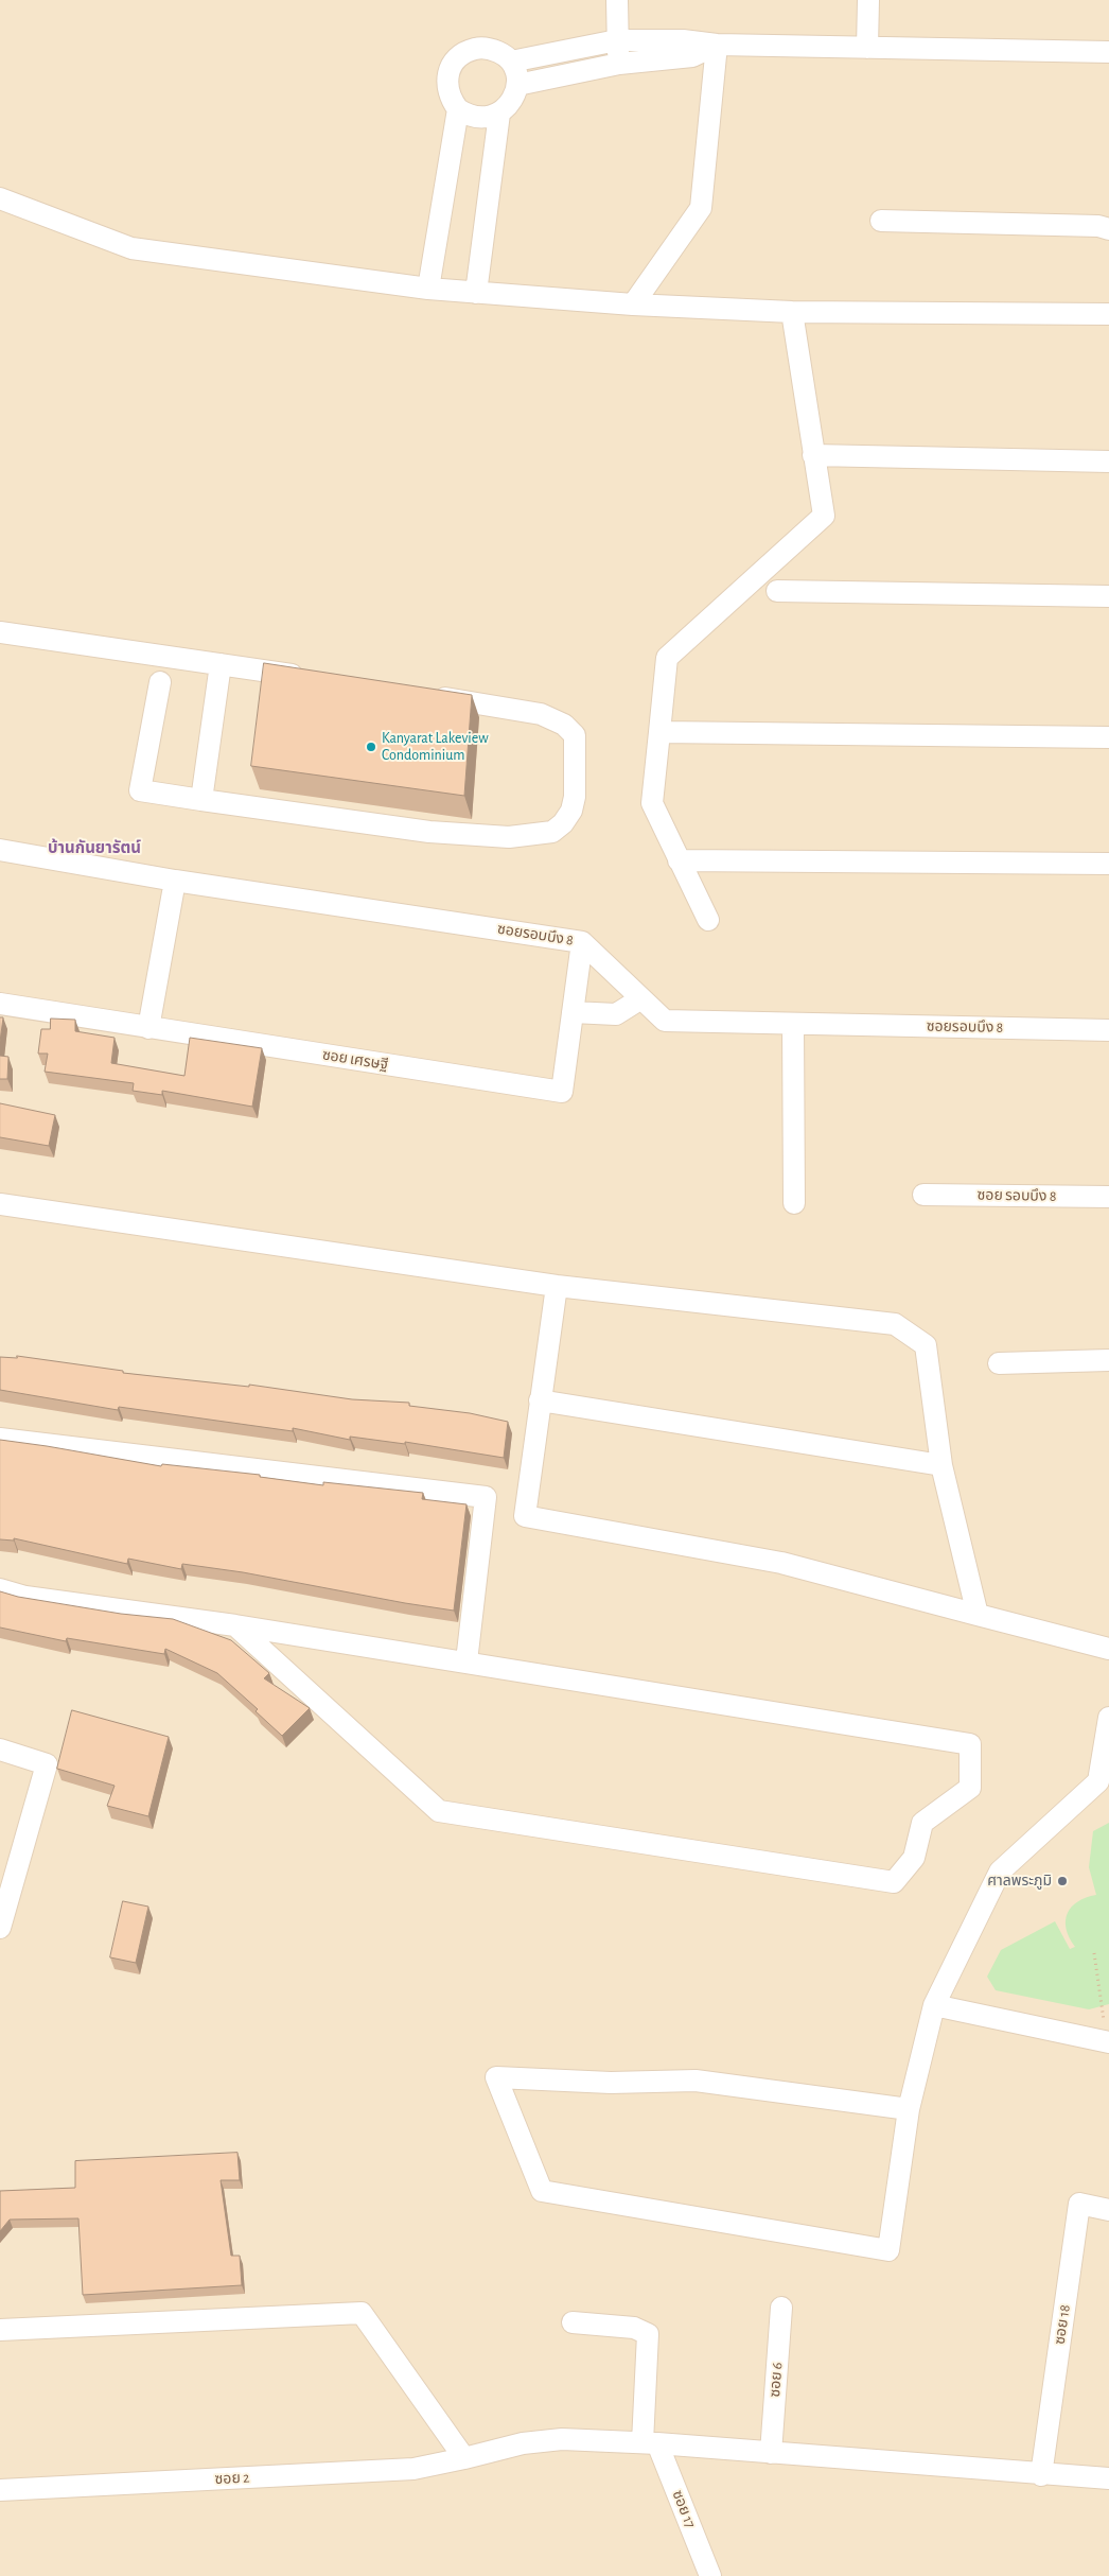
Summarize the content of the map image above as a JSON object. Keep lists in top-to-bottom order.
{
  "streets": {
    "street": [
      "ซอยรอบบึง 8",
      "ซอย เศรษฐี",
      "ซอย รอบบึง 8",
      "ซอย 18",
      "ซอย 6",
      "ซอย 2",
      "ซอย 17"
    ]
  },
  "crossings": [
    ["ซอย 18", "ซอย 2"],
    ["ซอย 6", "ซอย 2"],
    ["ซอย 2", "ซอย 17"]
  ],
  "districts": ["บ้านกันยารัตน์"],
  "places": ["Kanyarat Lakeview Condominium", "ศาลพระภูมิ"]
}
